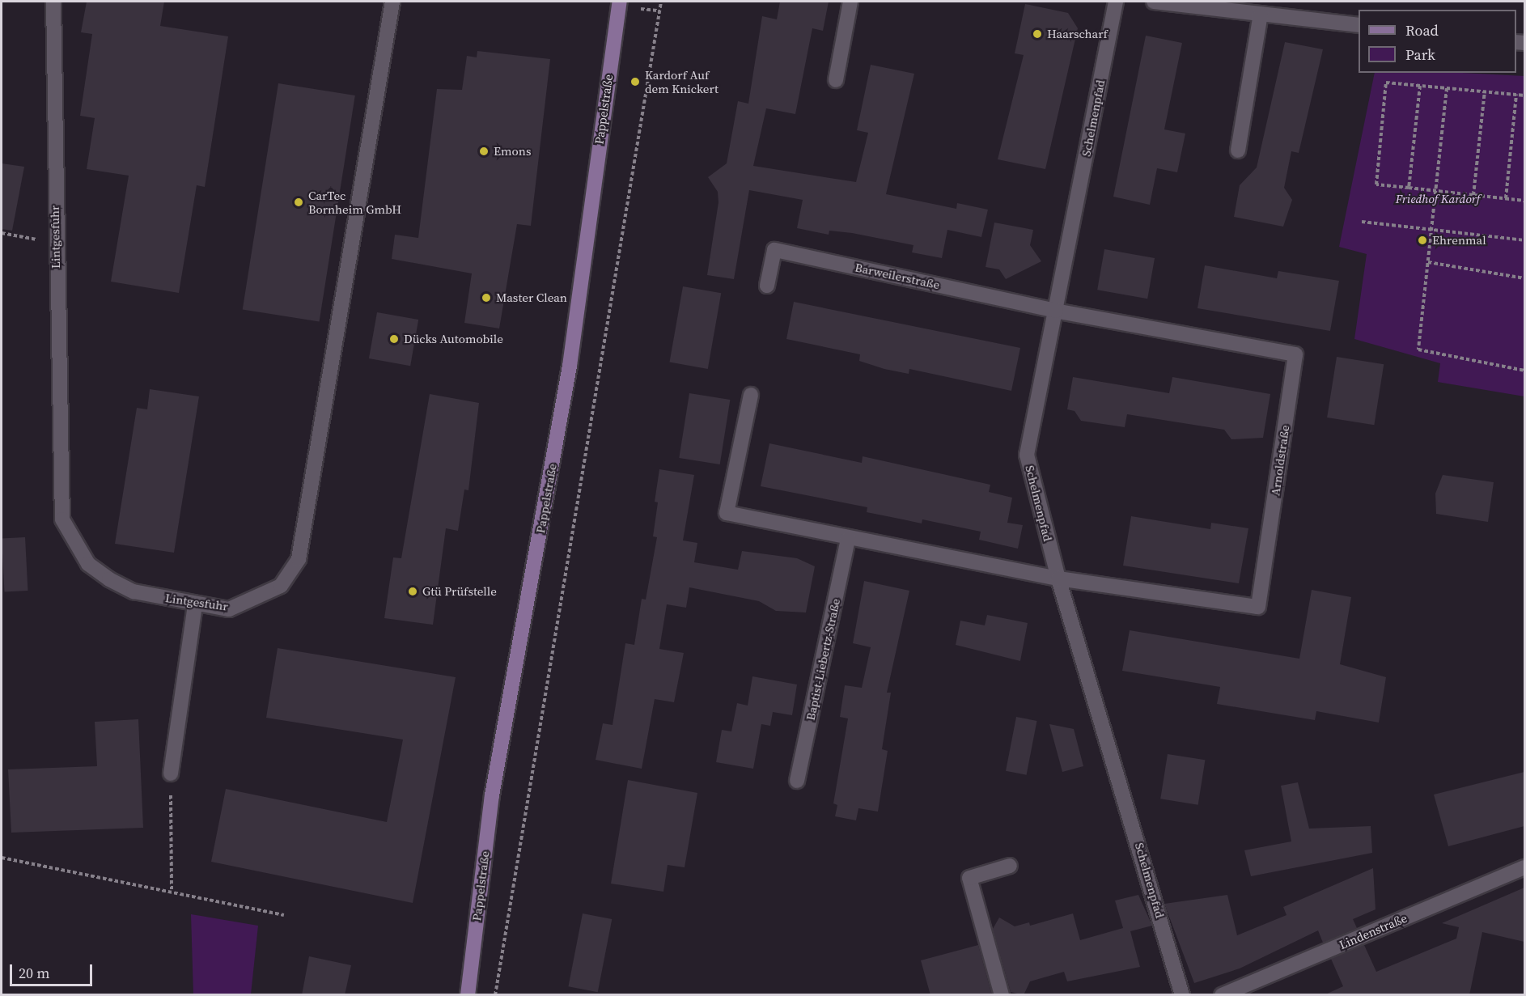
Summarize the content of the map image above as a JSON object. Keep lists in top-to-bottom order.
{
  "streets": {
    "main road": ["Pappelstraße"],
    "street": [
      "Schelmenpfad",
      "Lintgesfuhr",
      "Barweilerstraße",
      "Arnoldstraße",
      "Baptist-Liebertz-Straße",
      "Lindenstraße"
    ]
  },
  "crossings": [
    ["Schelmenpfad", "Barweilerstraße"],
    ["Schelmenpfad", "Arnoldstraße"],
    ["Barweilerstraße", "Arnoldstraße"]
  ],
  "parks": ["Friedhof Kardorf"],
  "places": [
    "Haarscharf",
    "Kardorf Auf dem Knickert",
    "Emons",
    "CarTec Bornheim GmbH",
    "Ehrenmal",
    "Master Clean",
    "Dücks Automobile",
    "Gtü Prüfstelle"
  ],
  "legend": ["Road", "Park"],
  "scale_bar": "20 m"
}
